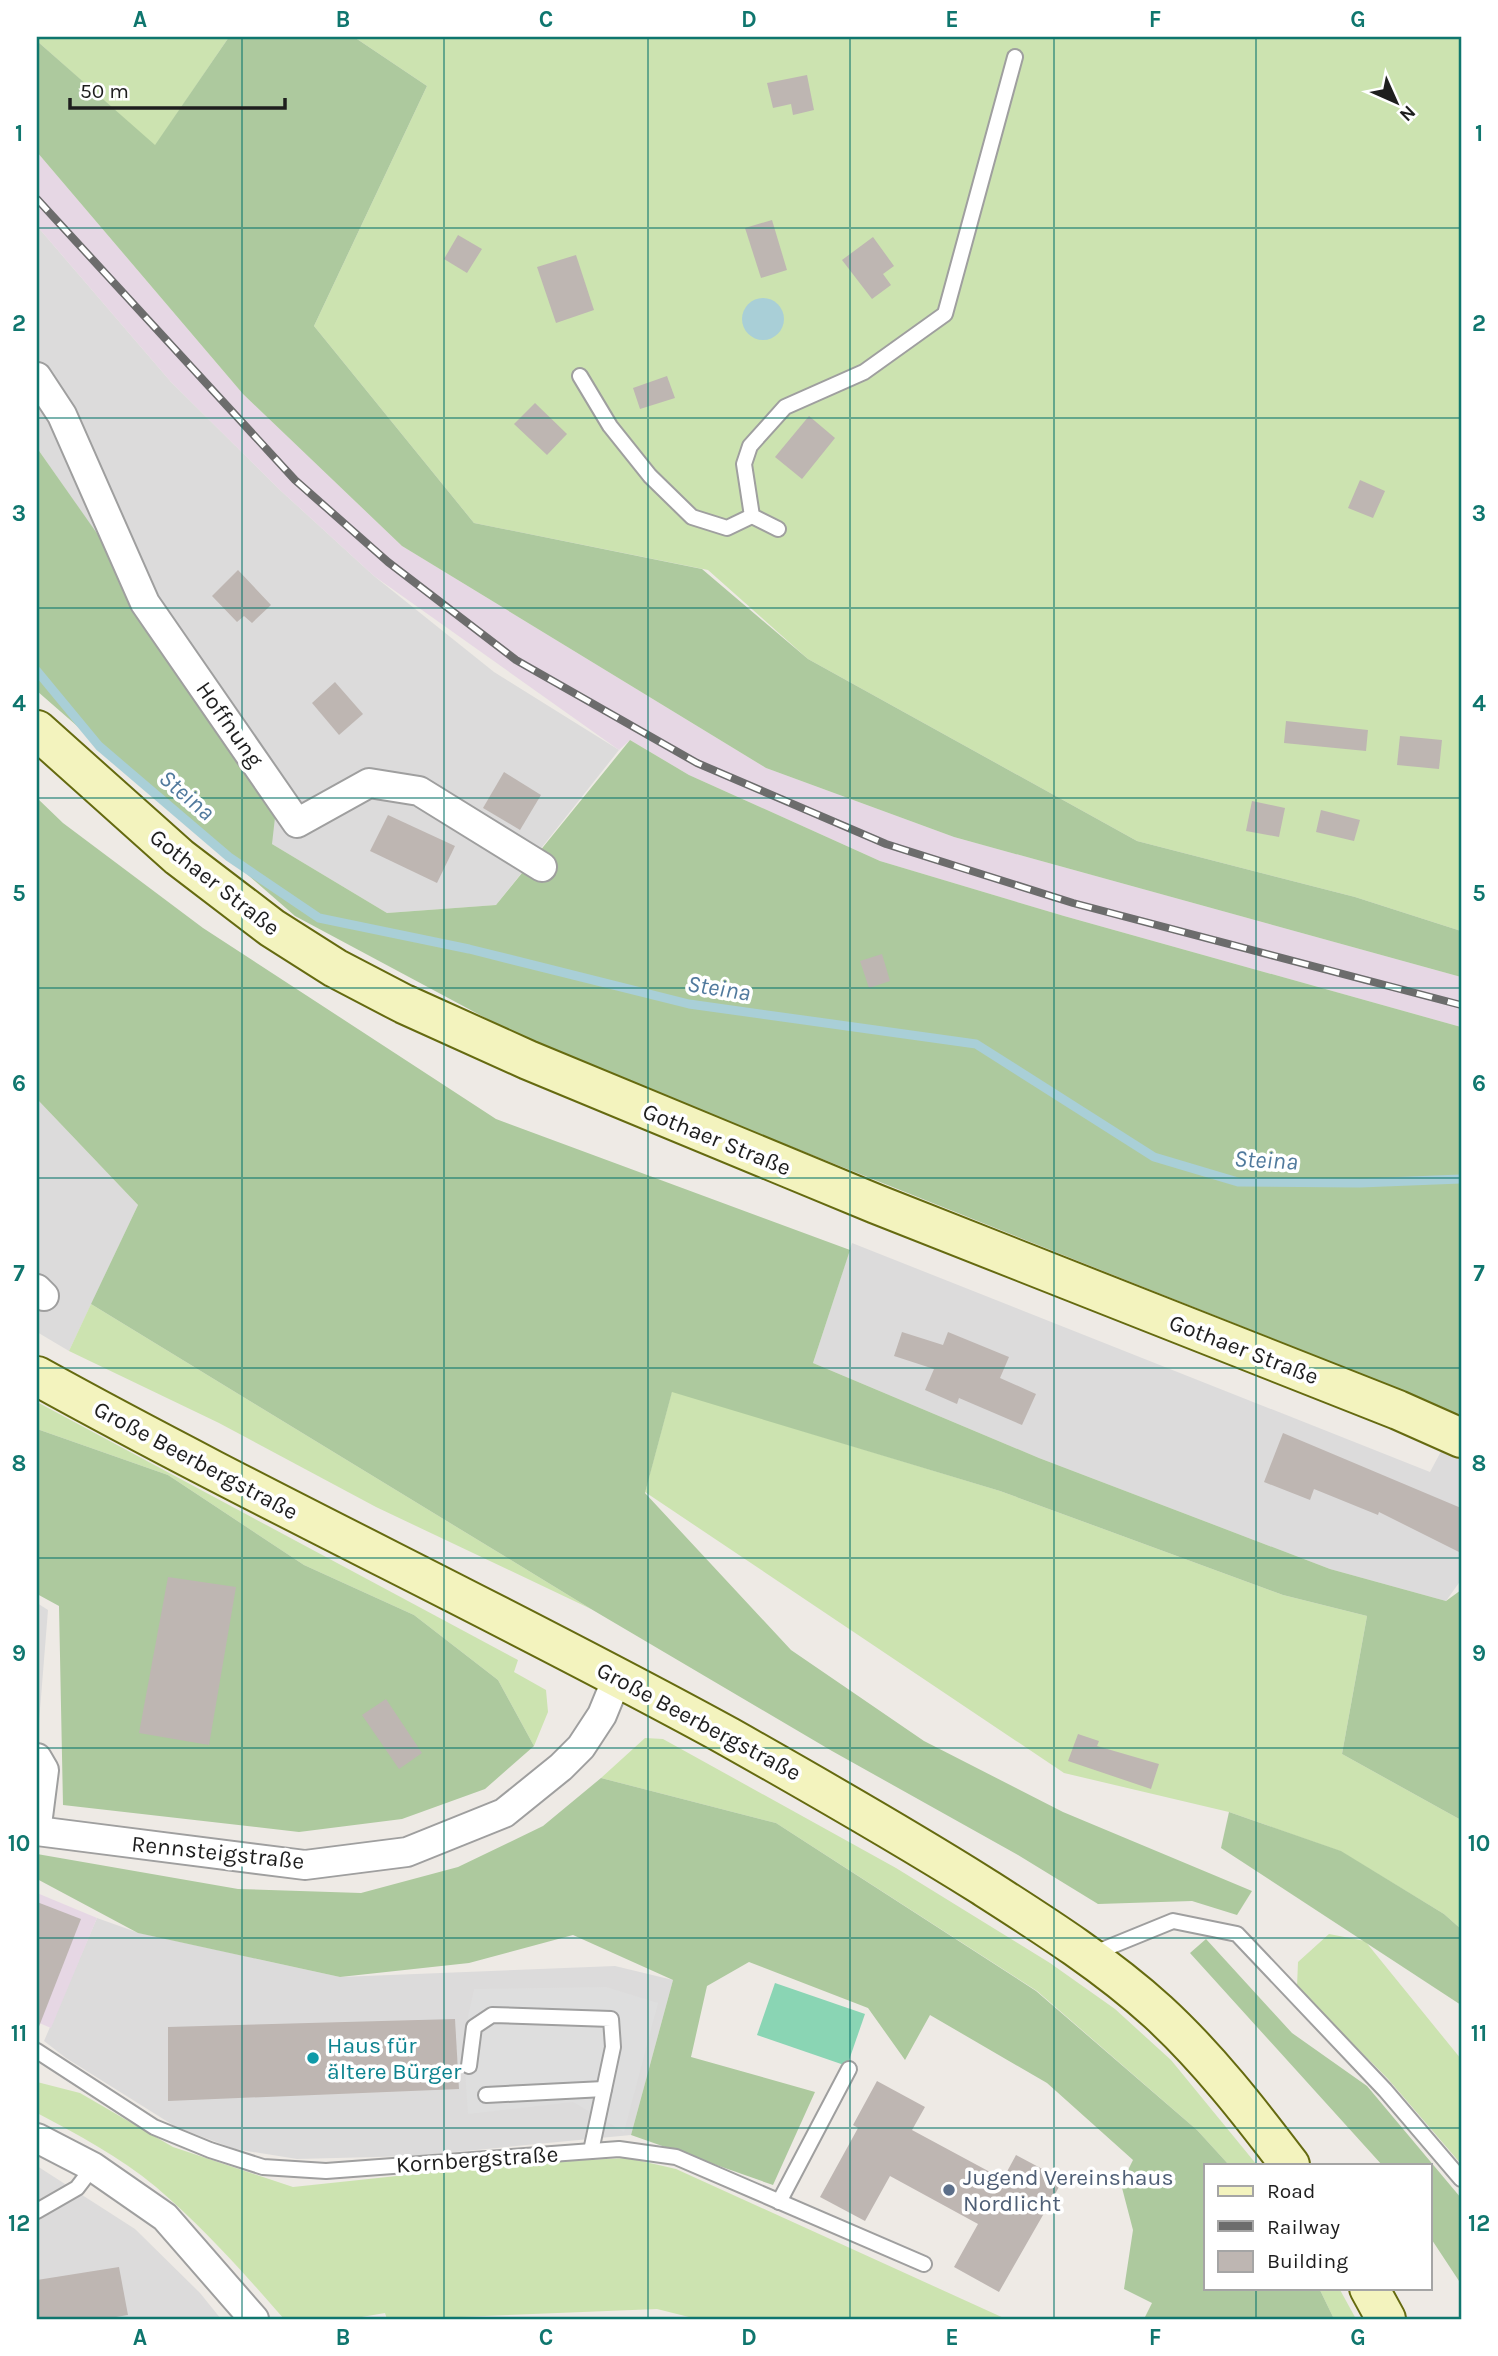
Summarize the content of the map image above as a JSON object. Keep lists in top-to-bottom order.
{
  "streets": {
    "main road": ["Gothaer Straße", "Große Beerbergstraße"],
    "street": ["Hoffnung", "Rennsteigstraße"],
    "lane": ["Kornbergstraße"]
  },
  "crossings": [
    ["Große Beerbergstraße", "Rennsteigstraße"]
  ],
  "water": ["Steina"],
  "places": ["Haus für ältere Bürger", "Jugend Vereinshaus Nordlicht"],
  "legend": ["Road", "Railway", "Building"],
  "scale_bar": "50 m",
  "north": "bottom right",
  "grid": {
    "columns": [
      "A",
      "B",
      "C",
      "D",
      "E",
      "F",
      "G"
    ],
    "rows": [
      "1",
      "2",
      "3",
      "4",
      "5",
      "6",
      "7",
      "8",
      "9",
      "10",
      "11",
      "12"
    ]
  }
}
